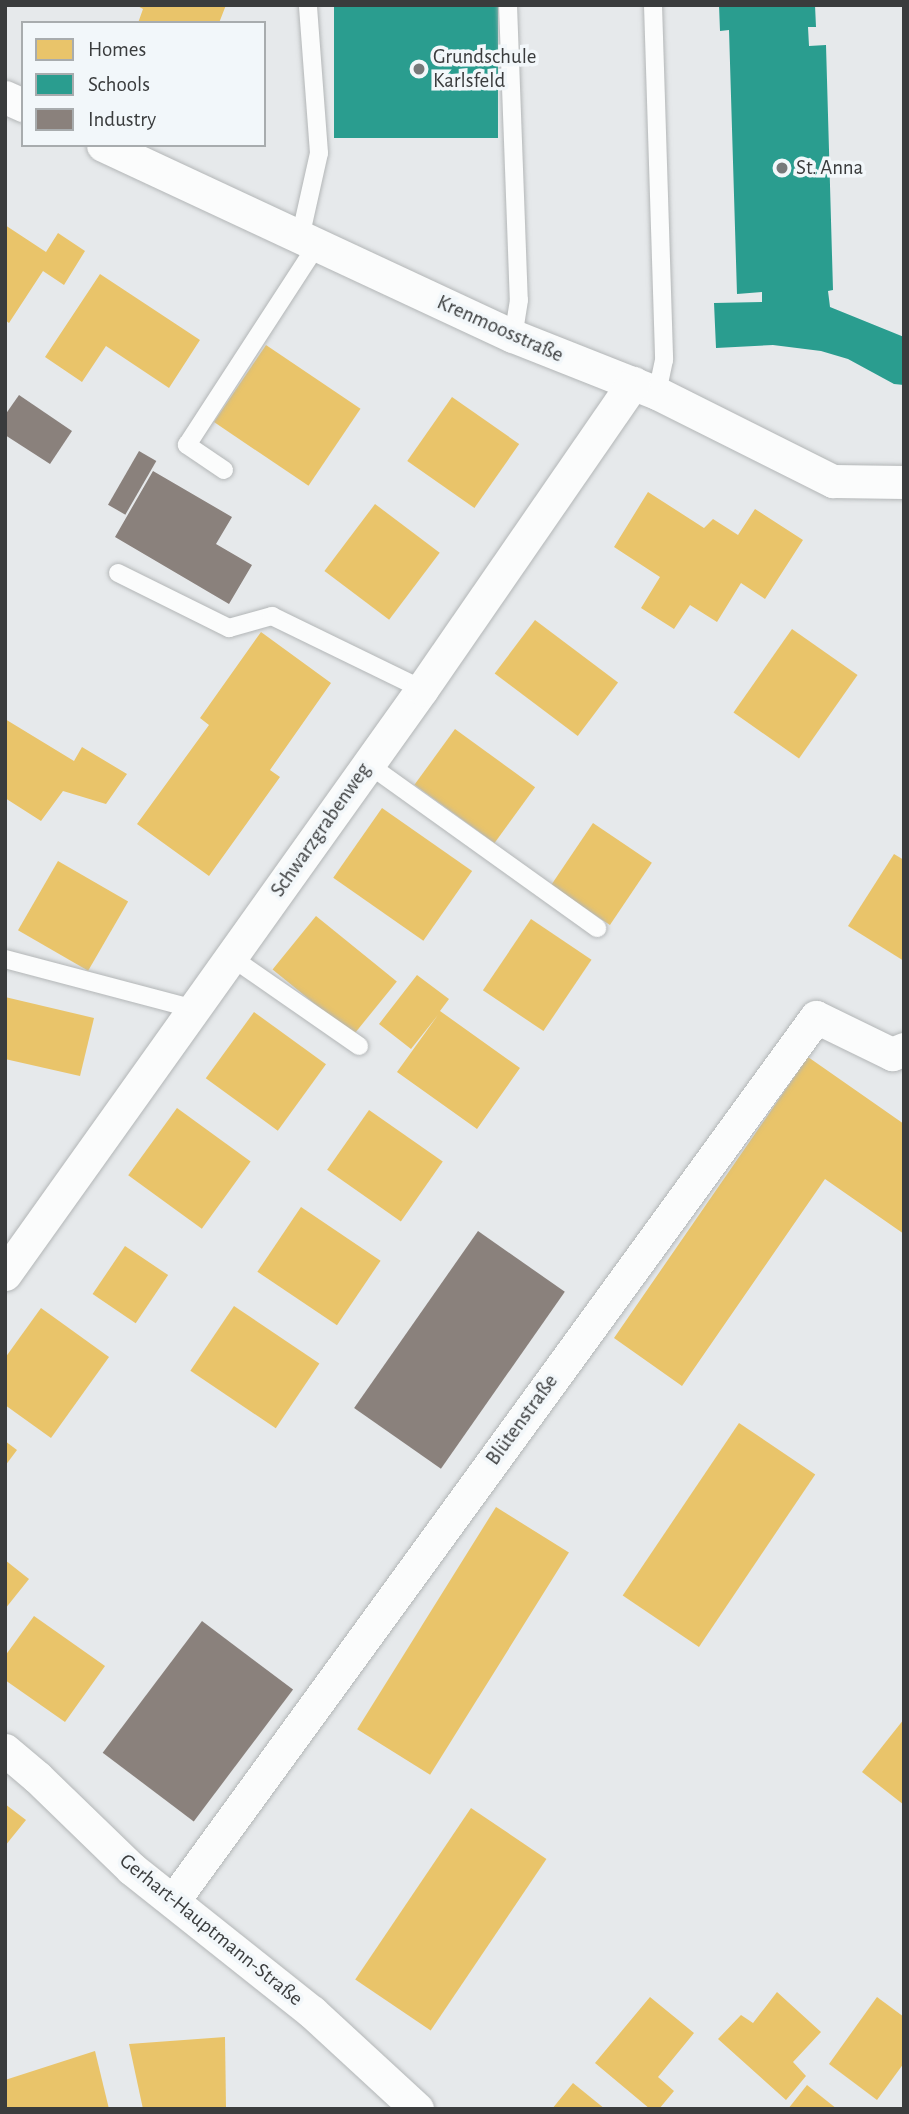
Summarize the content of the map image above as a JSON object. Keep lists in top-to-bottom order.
{
  "streets": {
    "street": [
      "Krenmoosstraße",
      "Schwarzgrabenweg",
      "Blütenstraße",
      "Gerhart-Hauptmann-Straße"
    ]
  },
  "crossings": [
    ["Krenmoosstraße", "Schwarzgrabenweg"],
    ["Blütenstraße", "Gerhart-Hauptmann-Straße"]
  ],
  "places": ["Grundschule Karlsfeld", "St. Anna"],
  "legend": ["Homes", "Schools", "Industry"]
}
